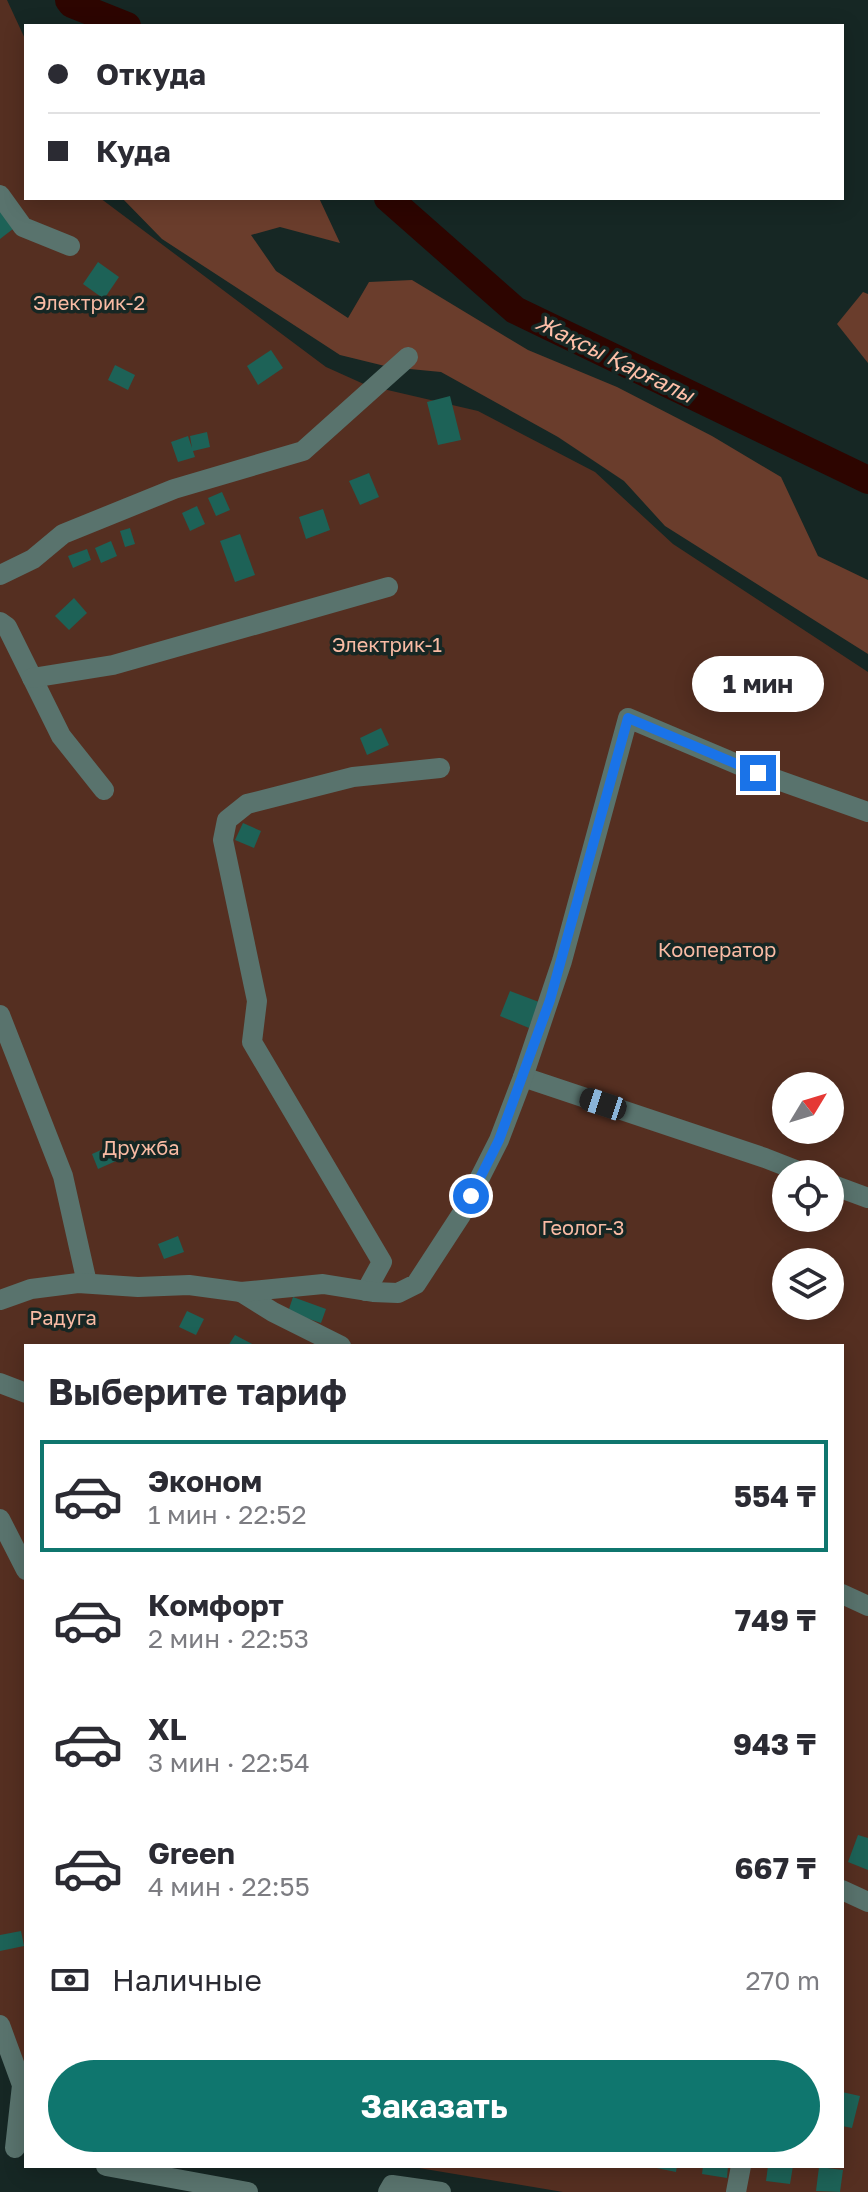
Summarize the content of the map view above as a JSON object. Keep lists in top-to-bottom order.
{
  "water": ["Жақсы Қарғалы"],
  "parks": [
    "Электрик-2",
    "Электрик-1",
    "Кооператор",
    "Дружба",
    "Геолог-3",
    "Радуга"
  ],
  "north": "top right",
  "page": {
    "banner": ["Откуда", "Куда"],
    "bubble": "1 мин",
    "heading": "Выберите тариф",
    "list": [
      {
        "name": "Эконом",
        "note": "1 мин · 22:52",
        "value": "554 ₸"
      },
      {
        "name": "Комфорт",
        "note": "2 мин · 22:53",
        "value": "749 ₸"
      },
      {
        "name": "XL",
        "note": "3 мин · 22:54",
        "value": "943 ₸"
      },
      {
        "name": "Green",
        "note": "4 мин · 22:55",
        "value": "667 ₸"
      }
    ],
    "pay": ["Наличные", "270 m"],
    "buttons": "Заказать"
  }
}
